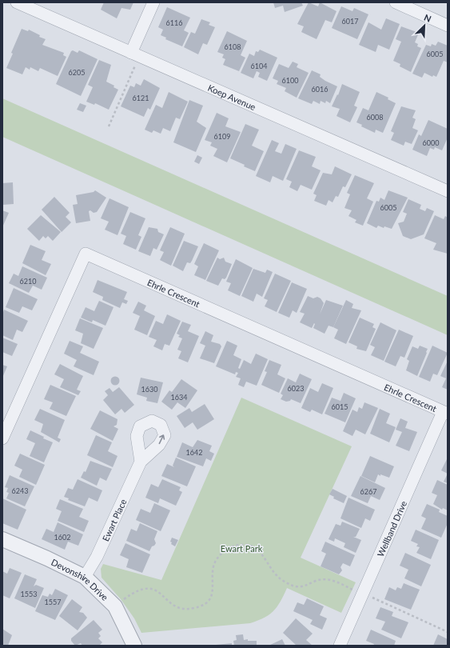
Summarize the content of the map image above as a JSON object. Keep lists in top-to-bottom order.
{
  "streets": {
    "street": [
      "Koep Avenue",
      "Ehrle Crescent",
      "Ewart Place",
      "Wellband Drive",
      "Devonshire Drive"
    ]
  },
  "crossings": [
    ["Ehrle Crescent", "Wellband Drive"],
    ["Ewart Place", "Devonshire Drive"]
  ],
  "parks": ["Ewart Park"],
  "house_numbers": [
    "6017",
    "6116",
    "6108",
    "6005",
    "6104",
    "6205",
    "6100",
    "6016",
    "6121",
    "6008",
    "6109",
    "6000",
    "6005",
    "6210",
    "6023",
    "1630",
    "1634",
    "6015",
    "1642",
    "6243",
    "6267",
    "1602",
    "1553",
    "1557"
  ],
  "north": "top right"
}
